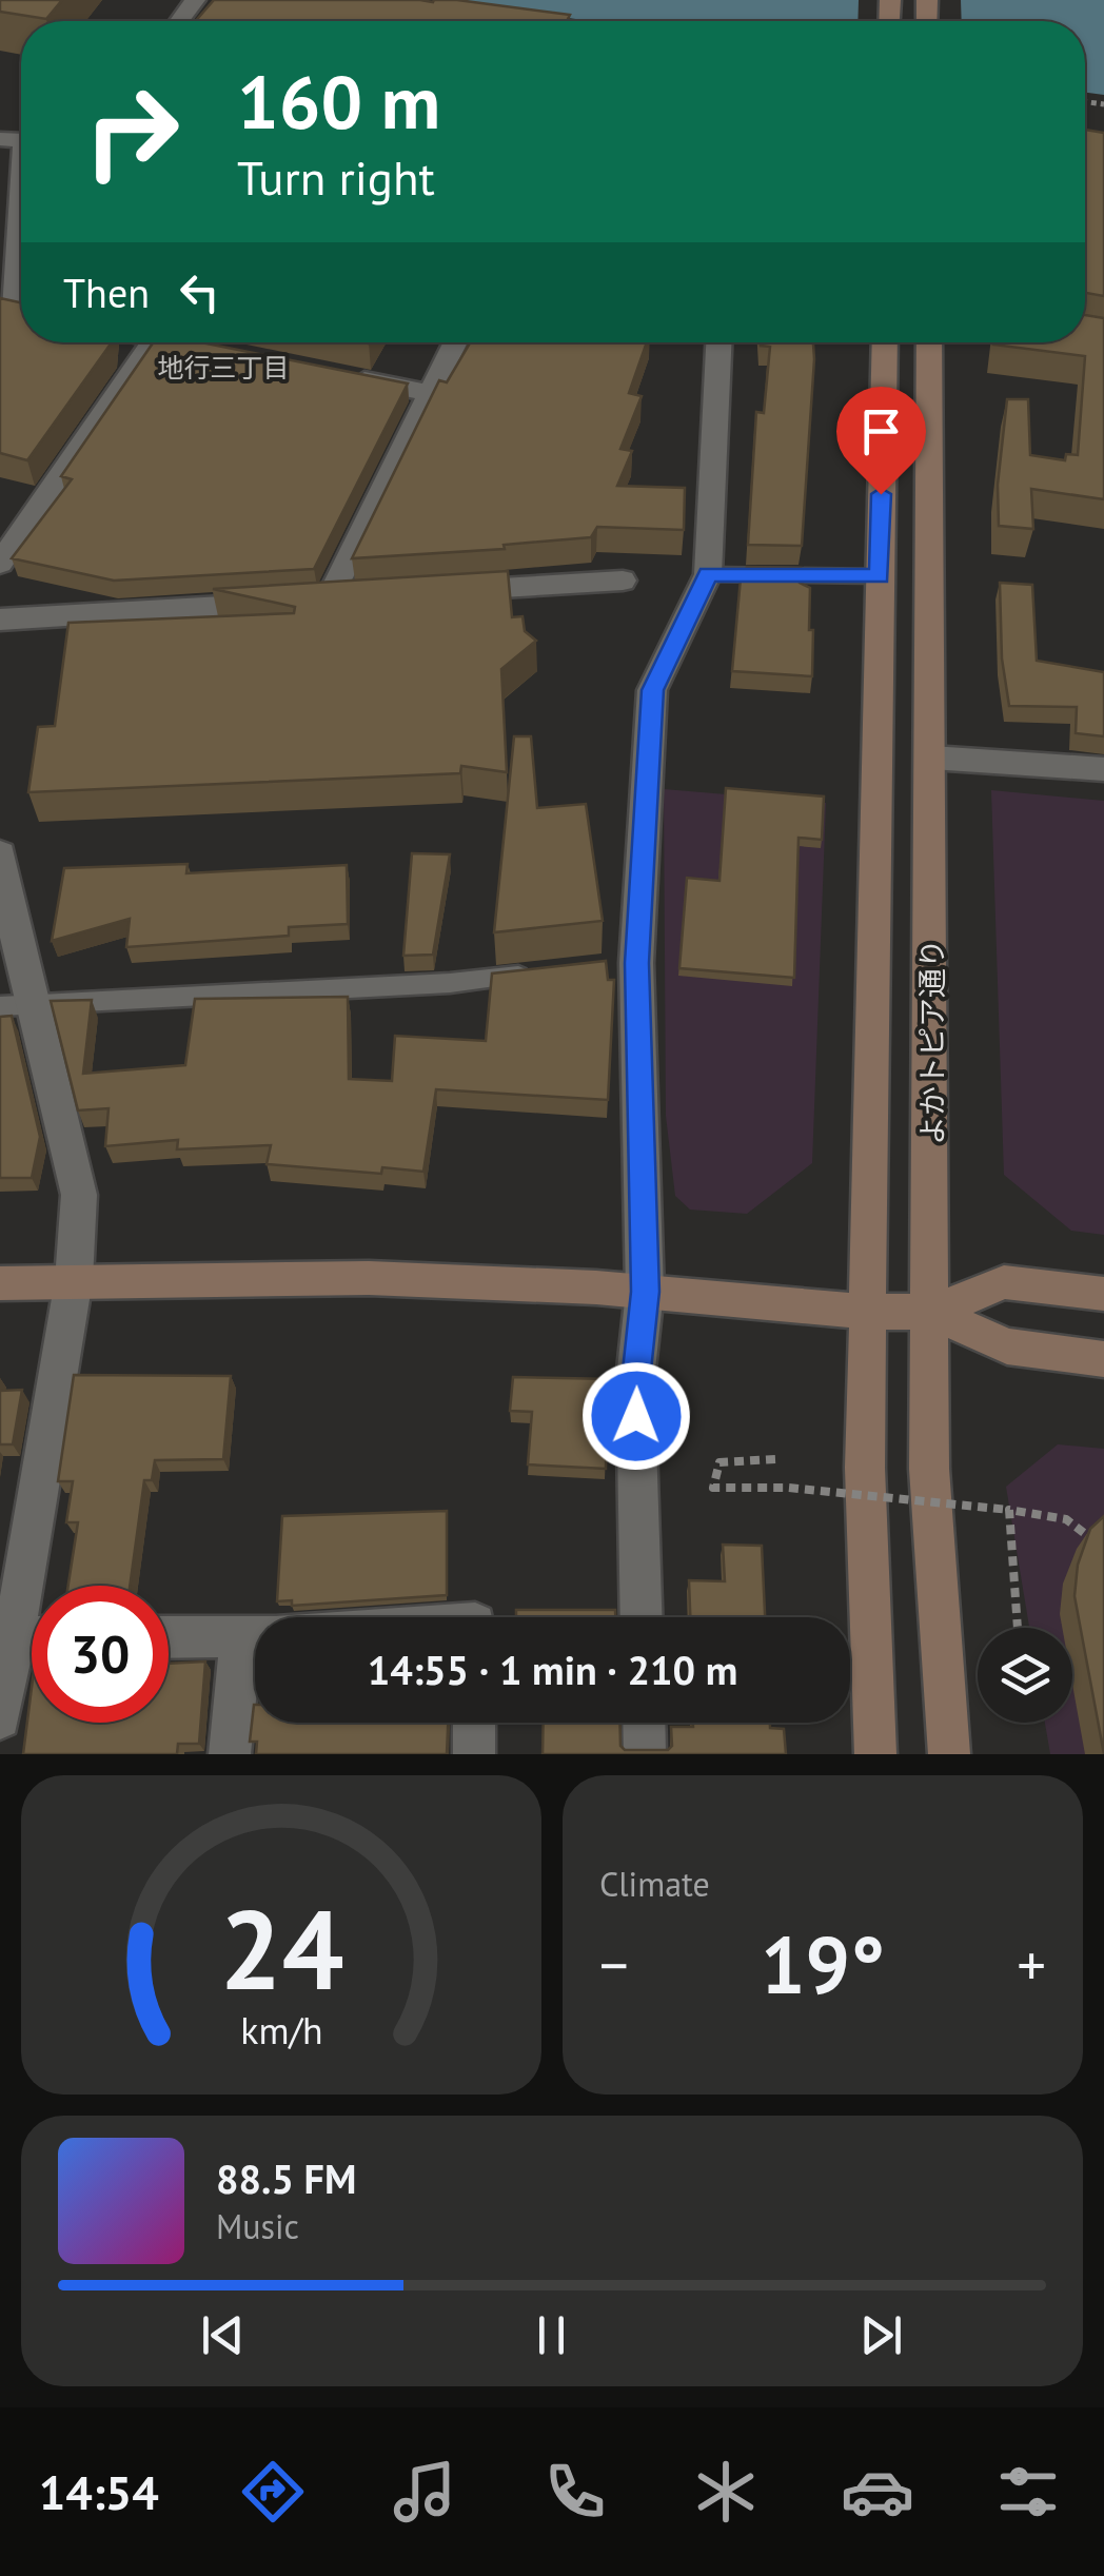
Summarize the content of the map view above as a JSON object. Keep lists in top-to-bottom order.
{
  "streets": {
    "street": ["よかトピア通り"]
  },
  "districts": ["地行三丁目"],
  "page": {
    "turn": ["160 m", "Turn right"],
    "then": "Then",
    "limit": "30",
    "trip": "14:55 · 1 min · 210 m",
    "tile": "Climate",
    "heat": ["−", "19°", "+"],
    "song": ["88.5 FM", "Music"],
    "tabs": "14:54",
    "gauge": ["24", "km/h"]
  }
}
